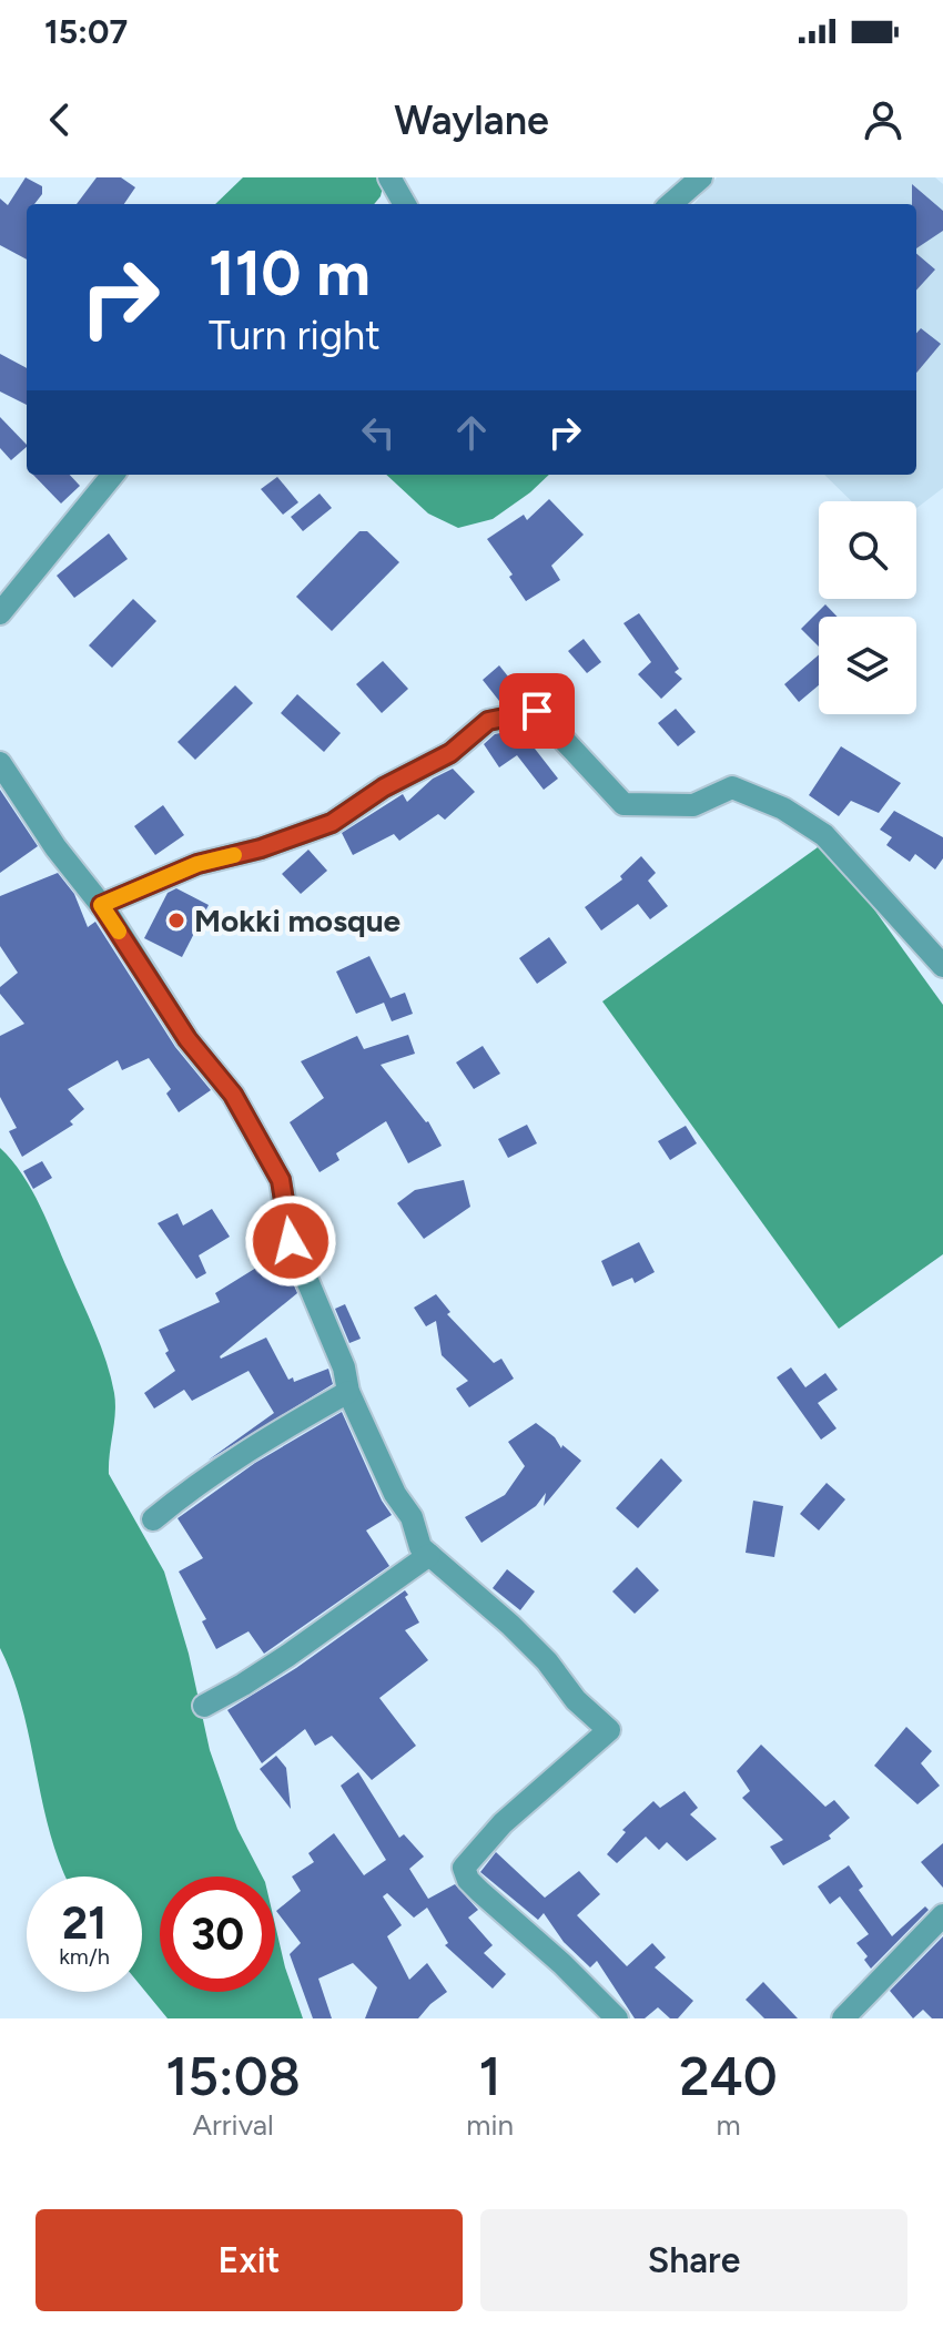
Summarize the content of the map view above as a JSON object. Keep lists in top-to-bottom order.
{
  "places": ["Mokki mosque"],
  "page": {
    "status": "15:07",
    "header": "Waylane",
    "turn": ["110 m", "Turn right"],
    "speed": "21 km/h",
    "limit": "30",
    "eta": [
      "15:08",
      "Arrival",
      "1",
      "min",
      "240",
      "m"
    ],
    "buttons": ["Exit", "Share"]
  }
}
